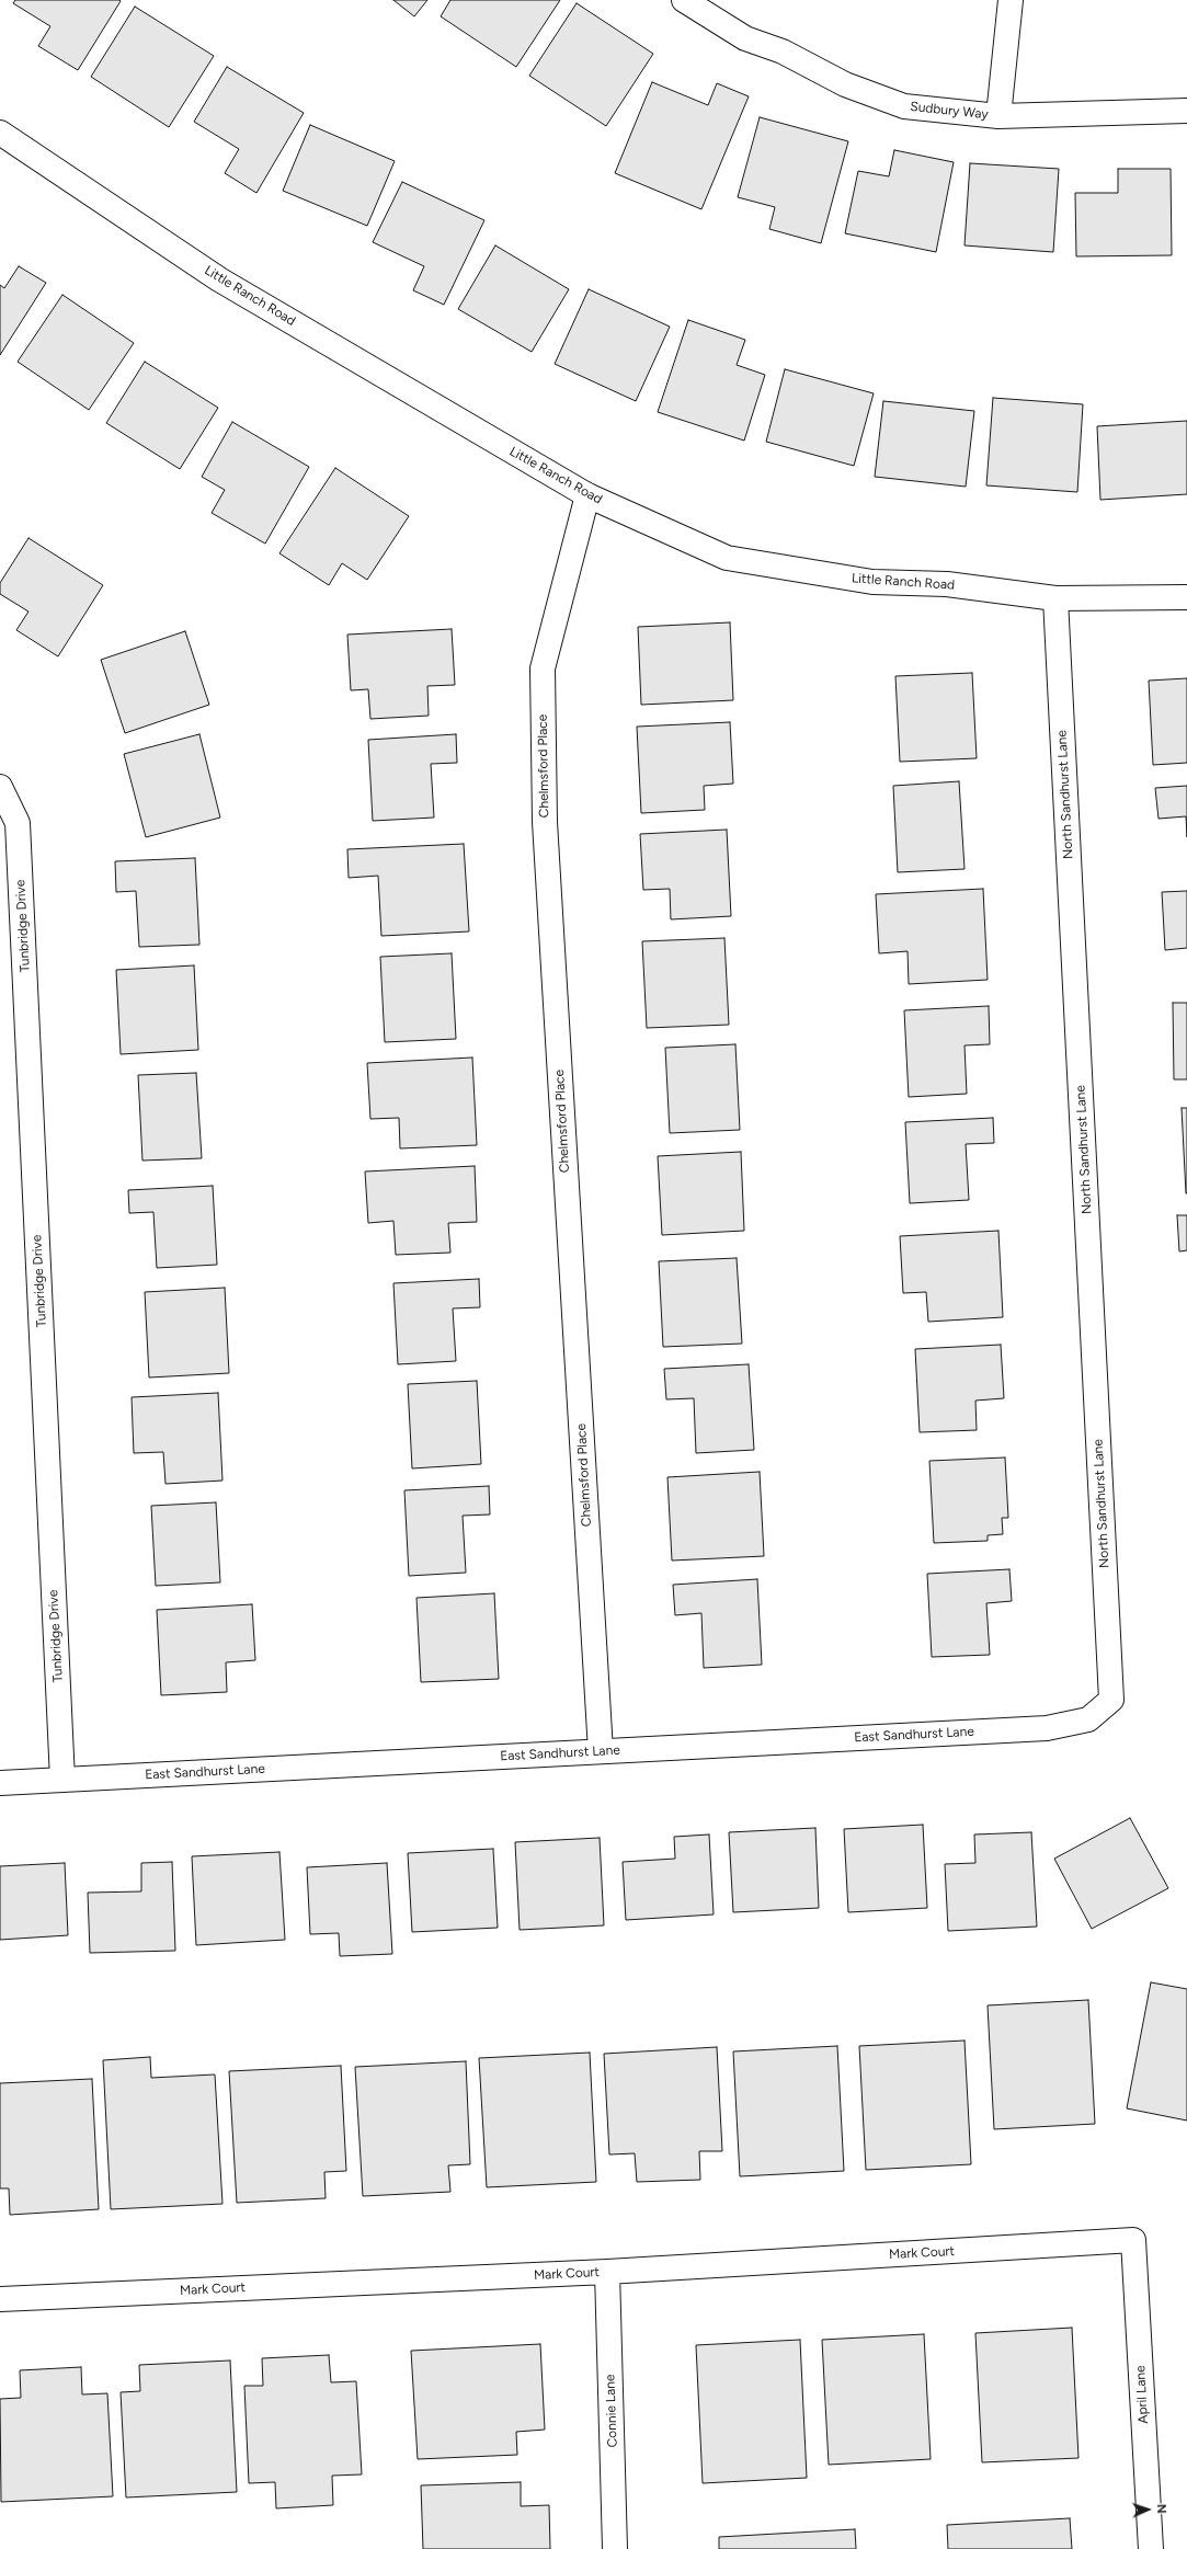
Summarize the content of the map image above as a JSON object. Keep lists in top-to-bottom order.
{
  "streets": {
    "street": [
      "Sudbury Way",
      "Little Ranch Road",
      "Chelmsford Place",
      "North Sandhurst Lane",
      "Tunbridge Drive",
      "East Sandhurst Lane",
      "Mark Court",
      "April Lane",
      "Connie Lane"
    ]
  },
  "crossings": [
    ["Little Ranch Road", "Chelmsford Place"],
    ["Little Ranch Road", "North Sandhurst Lane"],
    ["Chelmsford Place", "East Sandhurst Lane"],
    ["North Sandhurst Lane", "East Sandhurst Lane"],
    ["Tunbridge Drive", "East Sandhurst Lane"],
    ["Mark Court", "April Lane"],
    ["Mark Court", "Connie Lane"]
  ],
  "north": "right"
}
